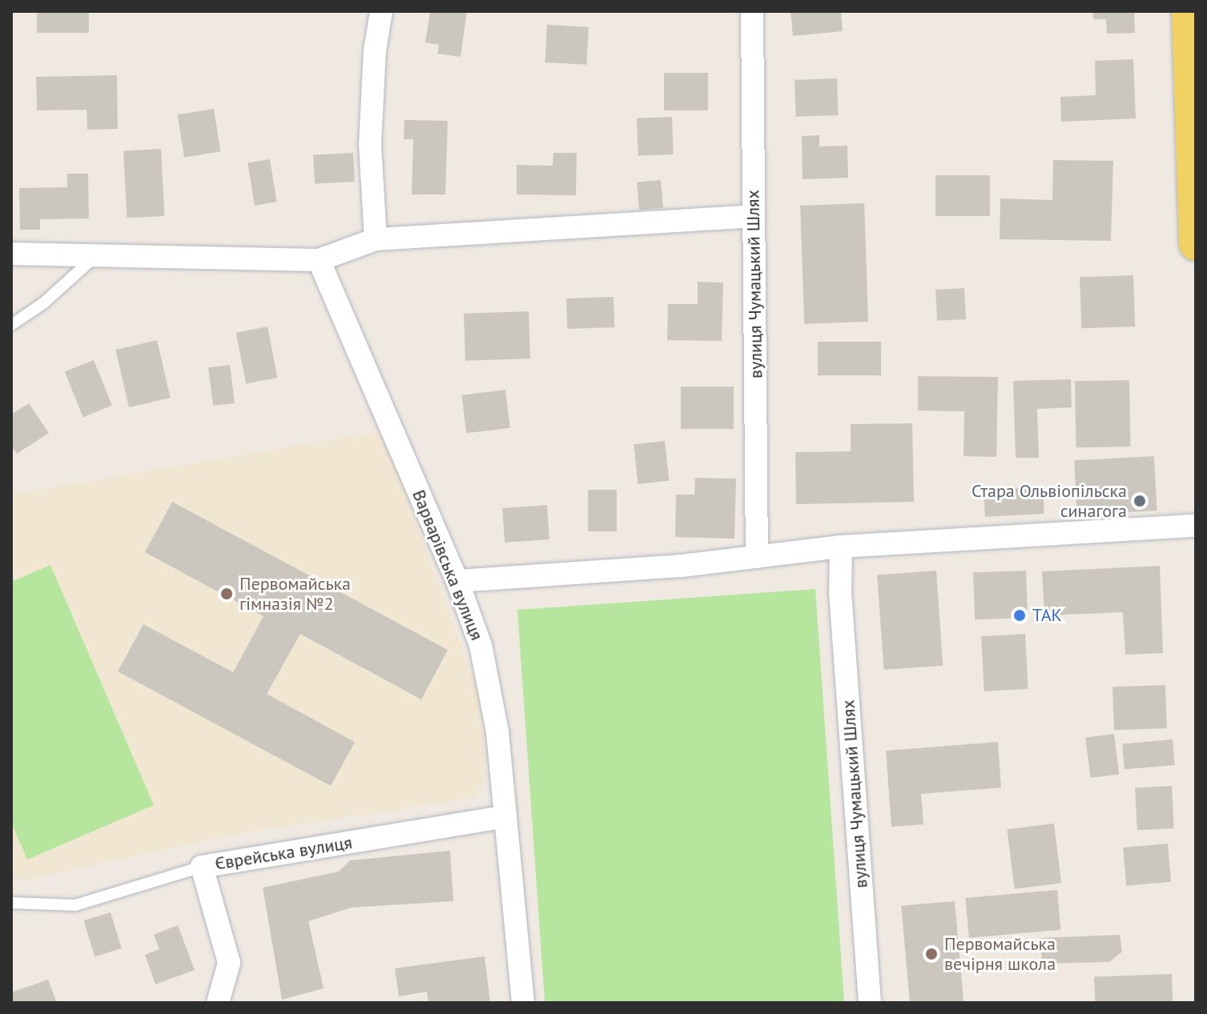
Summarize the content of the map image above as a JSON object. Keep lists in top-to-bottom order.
{
  "streets": {
    "street": ["вулиця Чумацький Шлях", "Варварівська вулиця", "Єврейська вулиця"]
  },
  "crossings": [
    ["Варварівська вулиця", "Єврейська вулиця"]
  ],
  "places": [
    "Стара Ольвіопільска синагога",
    "Первомайська гімназія №2",
    "ТАК",
    "Первомайська вечірня школа"
  ]
}
